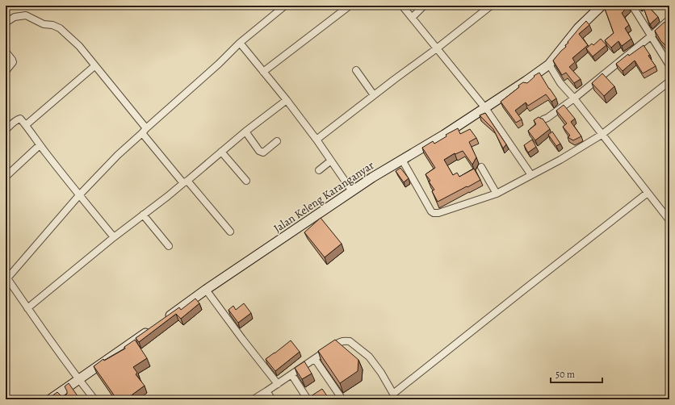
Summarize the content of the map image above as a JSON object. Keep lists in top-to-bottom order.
{
  "streets": {
    "main road": ["Jalan Keleng Karanganyar"]
  },
  "scale_bar": "50 m"
}
